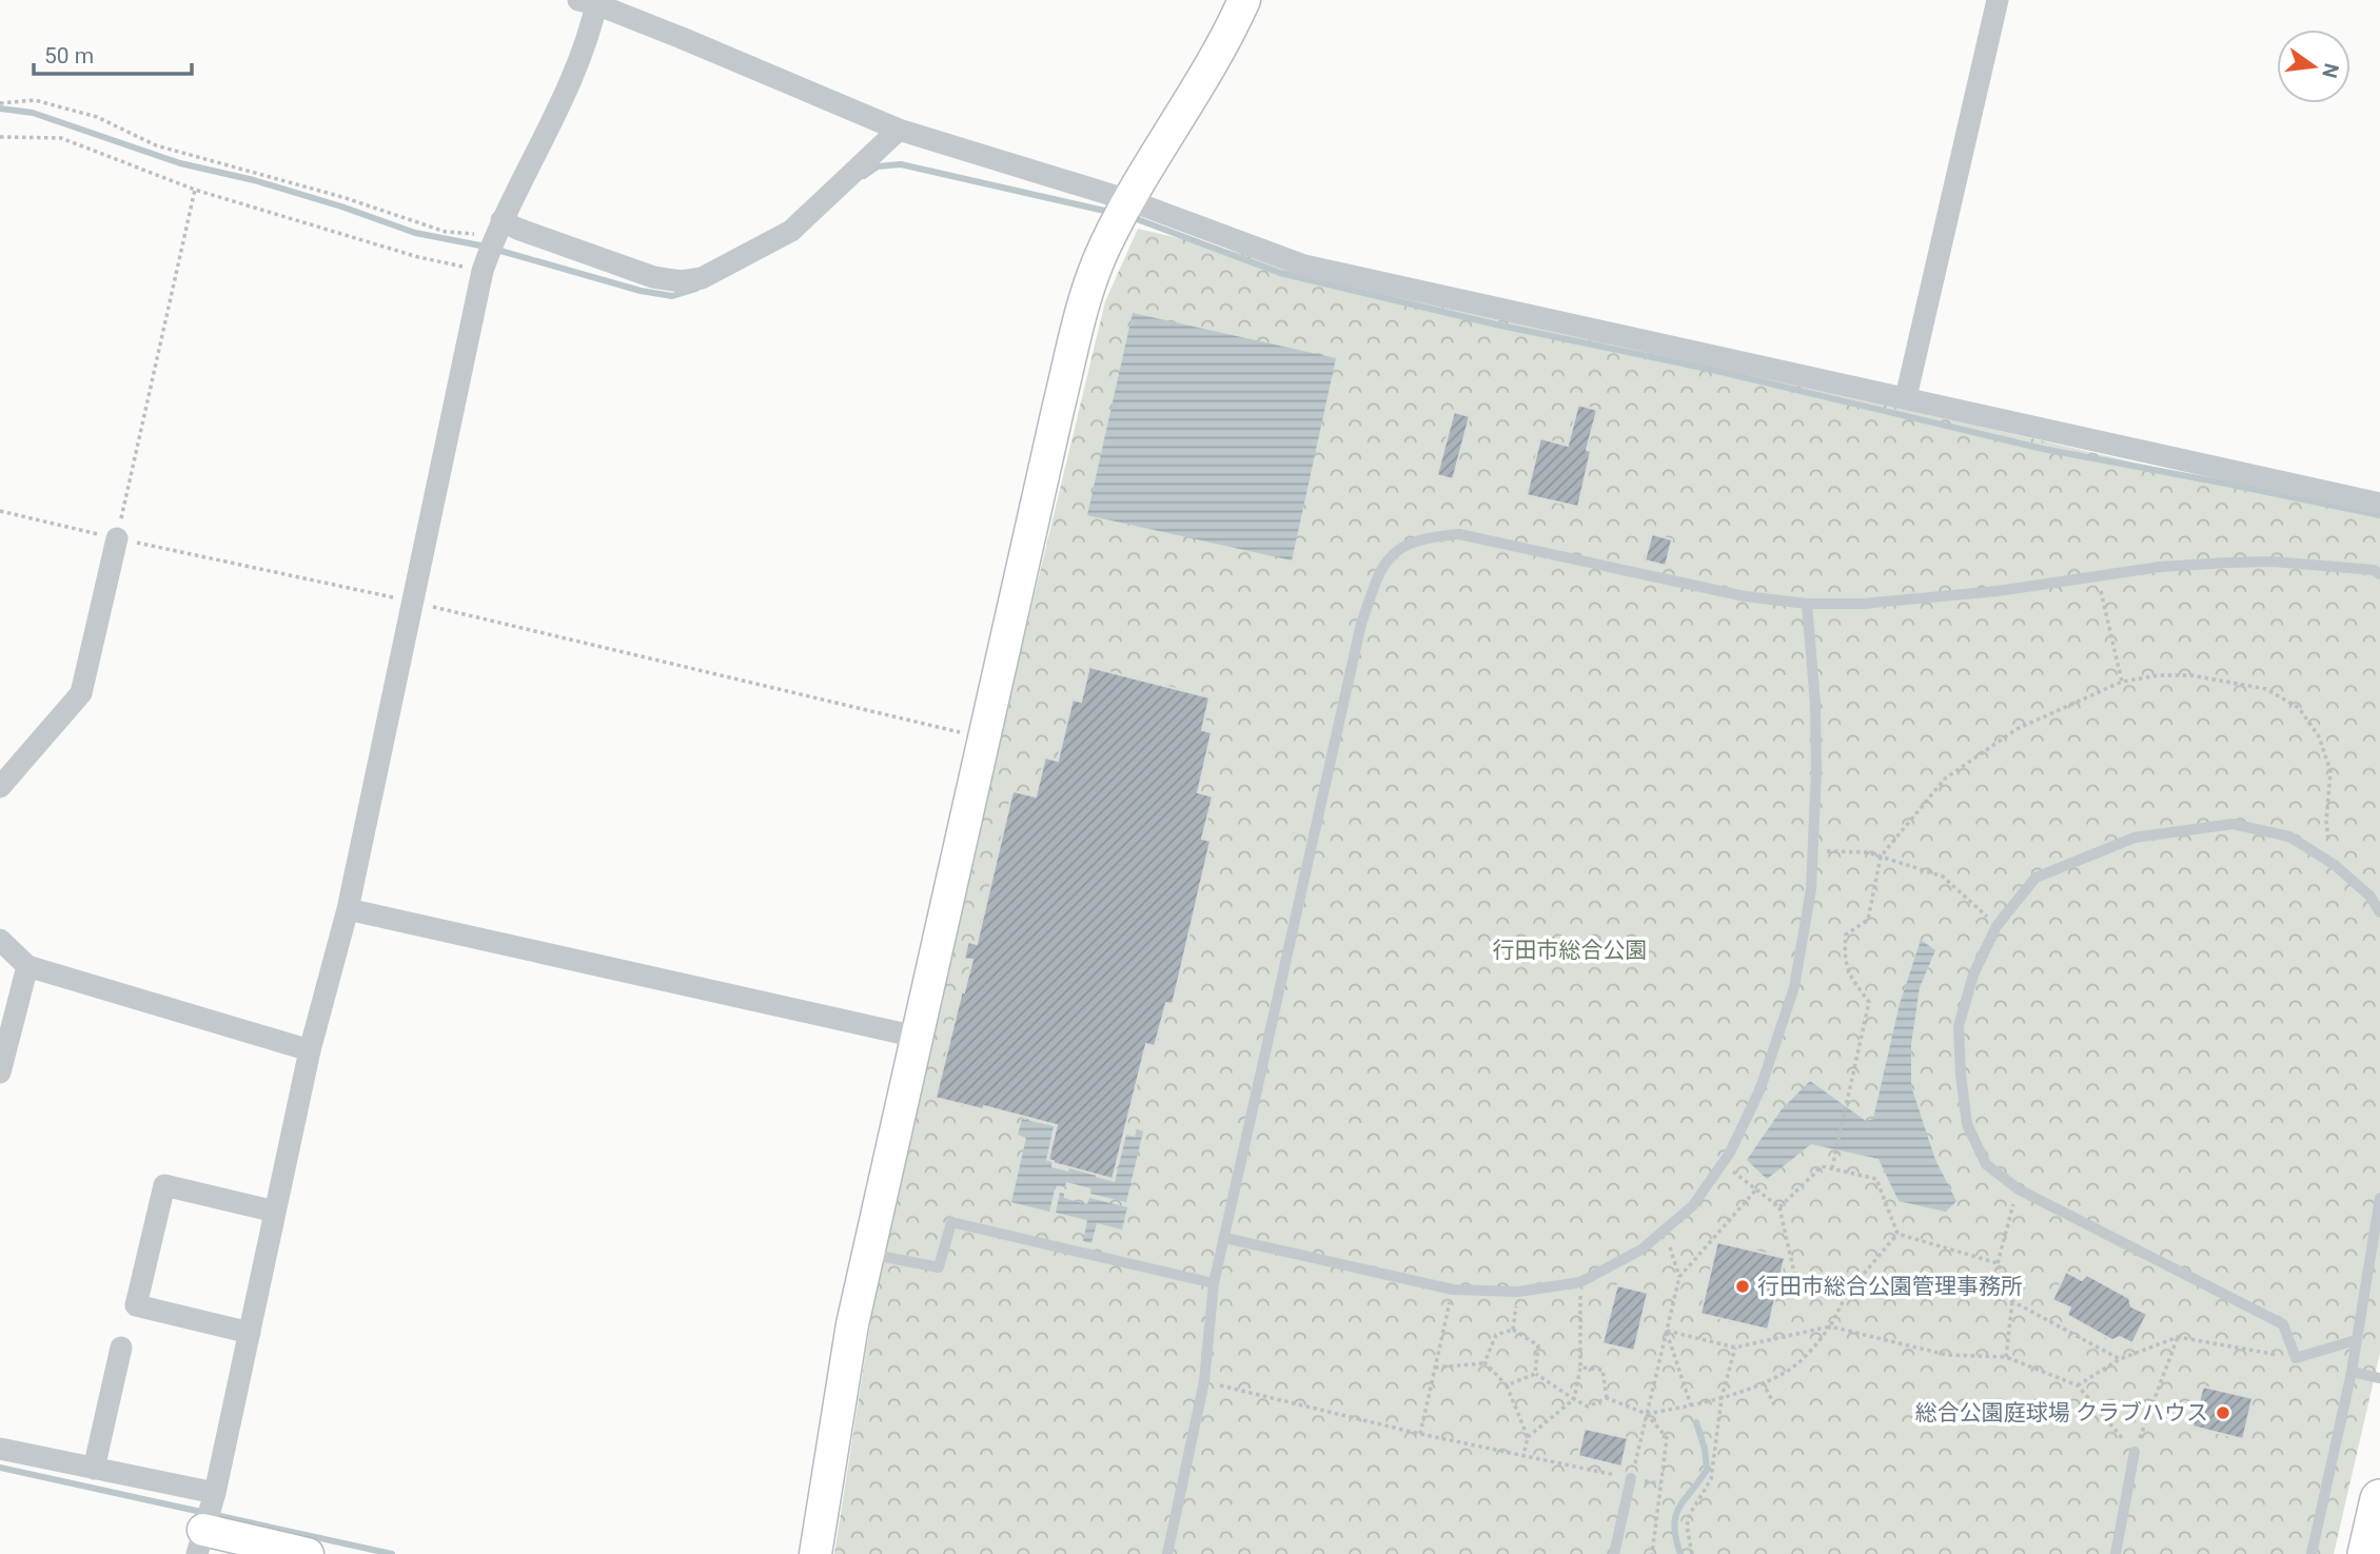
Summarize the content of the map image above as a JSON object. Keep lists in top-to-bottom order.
{
  "parks": ["行田市総合公園"],
  "places": ["行田市総合公園管理事務所", "総合公園庭球場 クラブハウス"],
  "scale_bar": "50 m",
  "north": "right"
}
